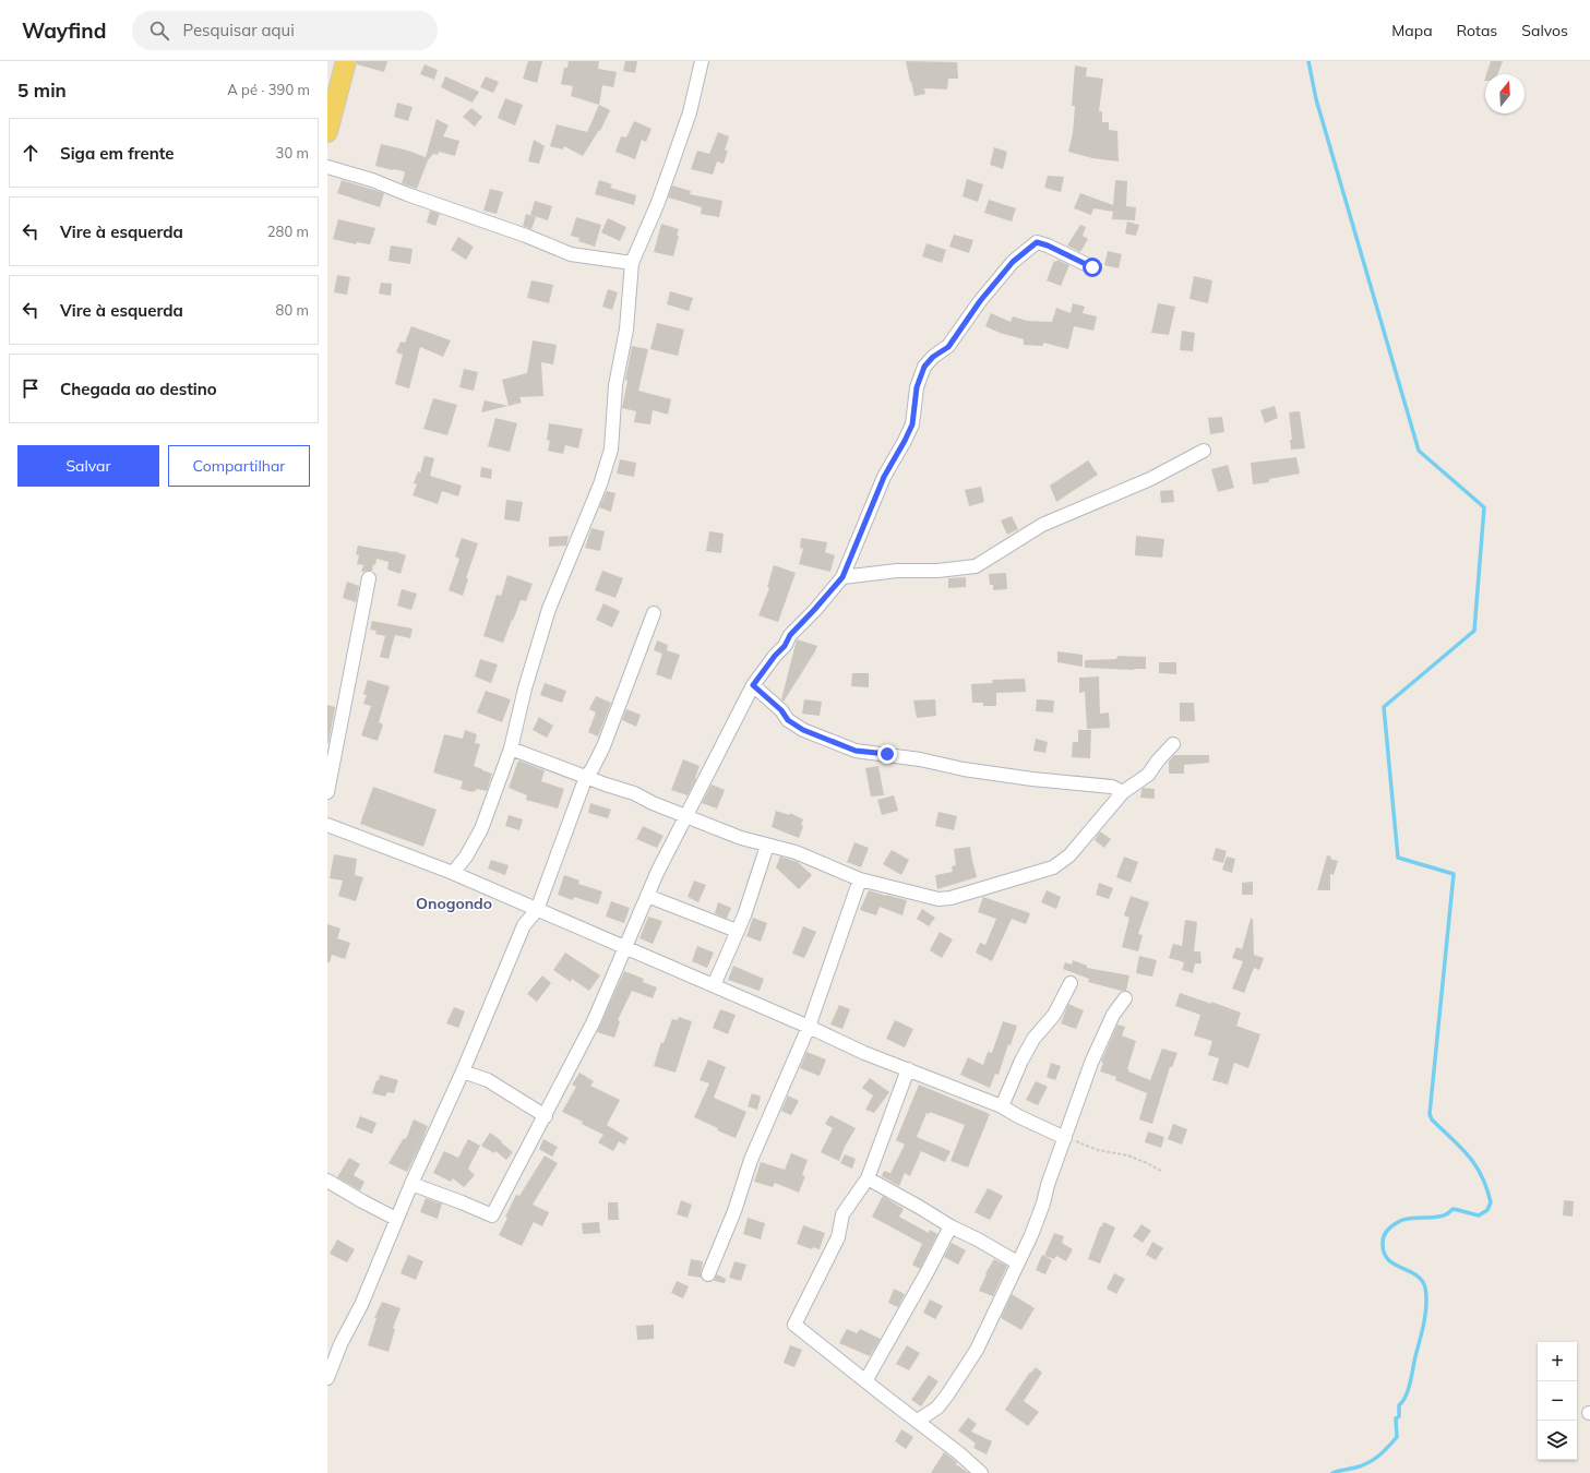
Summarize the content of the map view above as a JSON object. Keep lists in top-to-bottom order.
{
  "districts": ["Onogondo"],
  "north": "top",
  "page": {
    "header": "Wayfind",
    "search": "Pesquisar aqui",
    "nav": ["Mapa", "Rotas", "Salvos"],
    "heading": ["5 min", "A pé · 390 m"],
    "list": [
      ["Siga em frente", "30 m"],
      ["Vire à esquerda", "280 m"],
      ["Vire à esquerda", "80 m"],
      "Chegada ao destino"
    ],
    "buttons": ["Salvar", "Compartilhar"],
    "map_buttons": ["+", "−"]
  }
}
